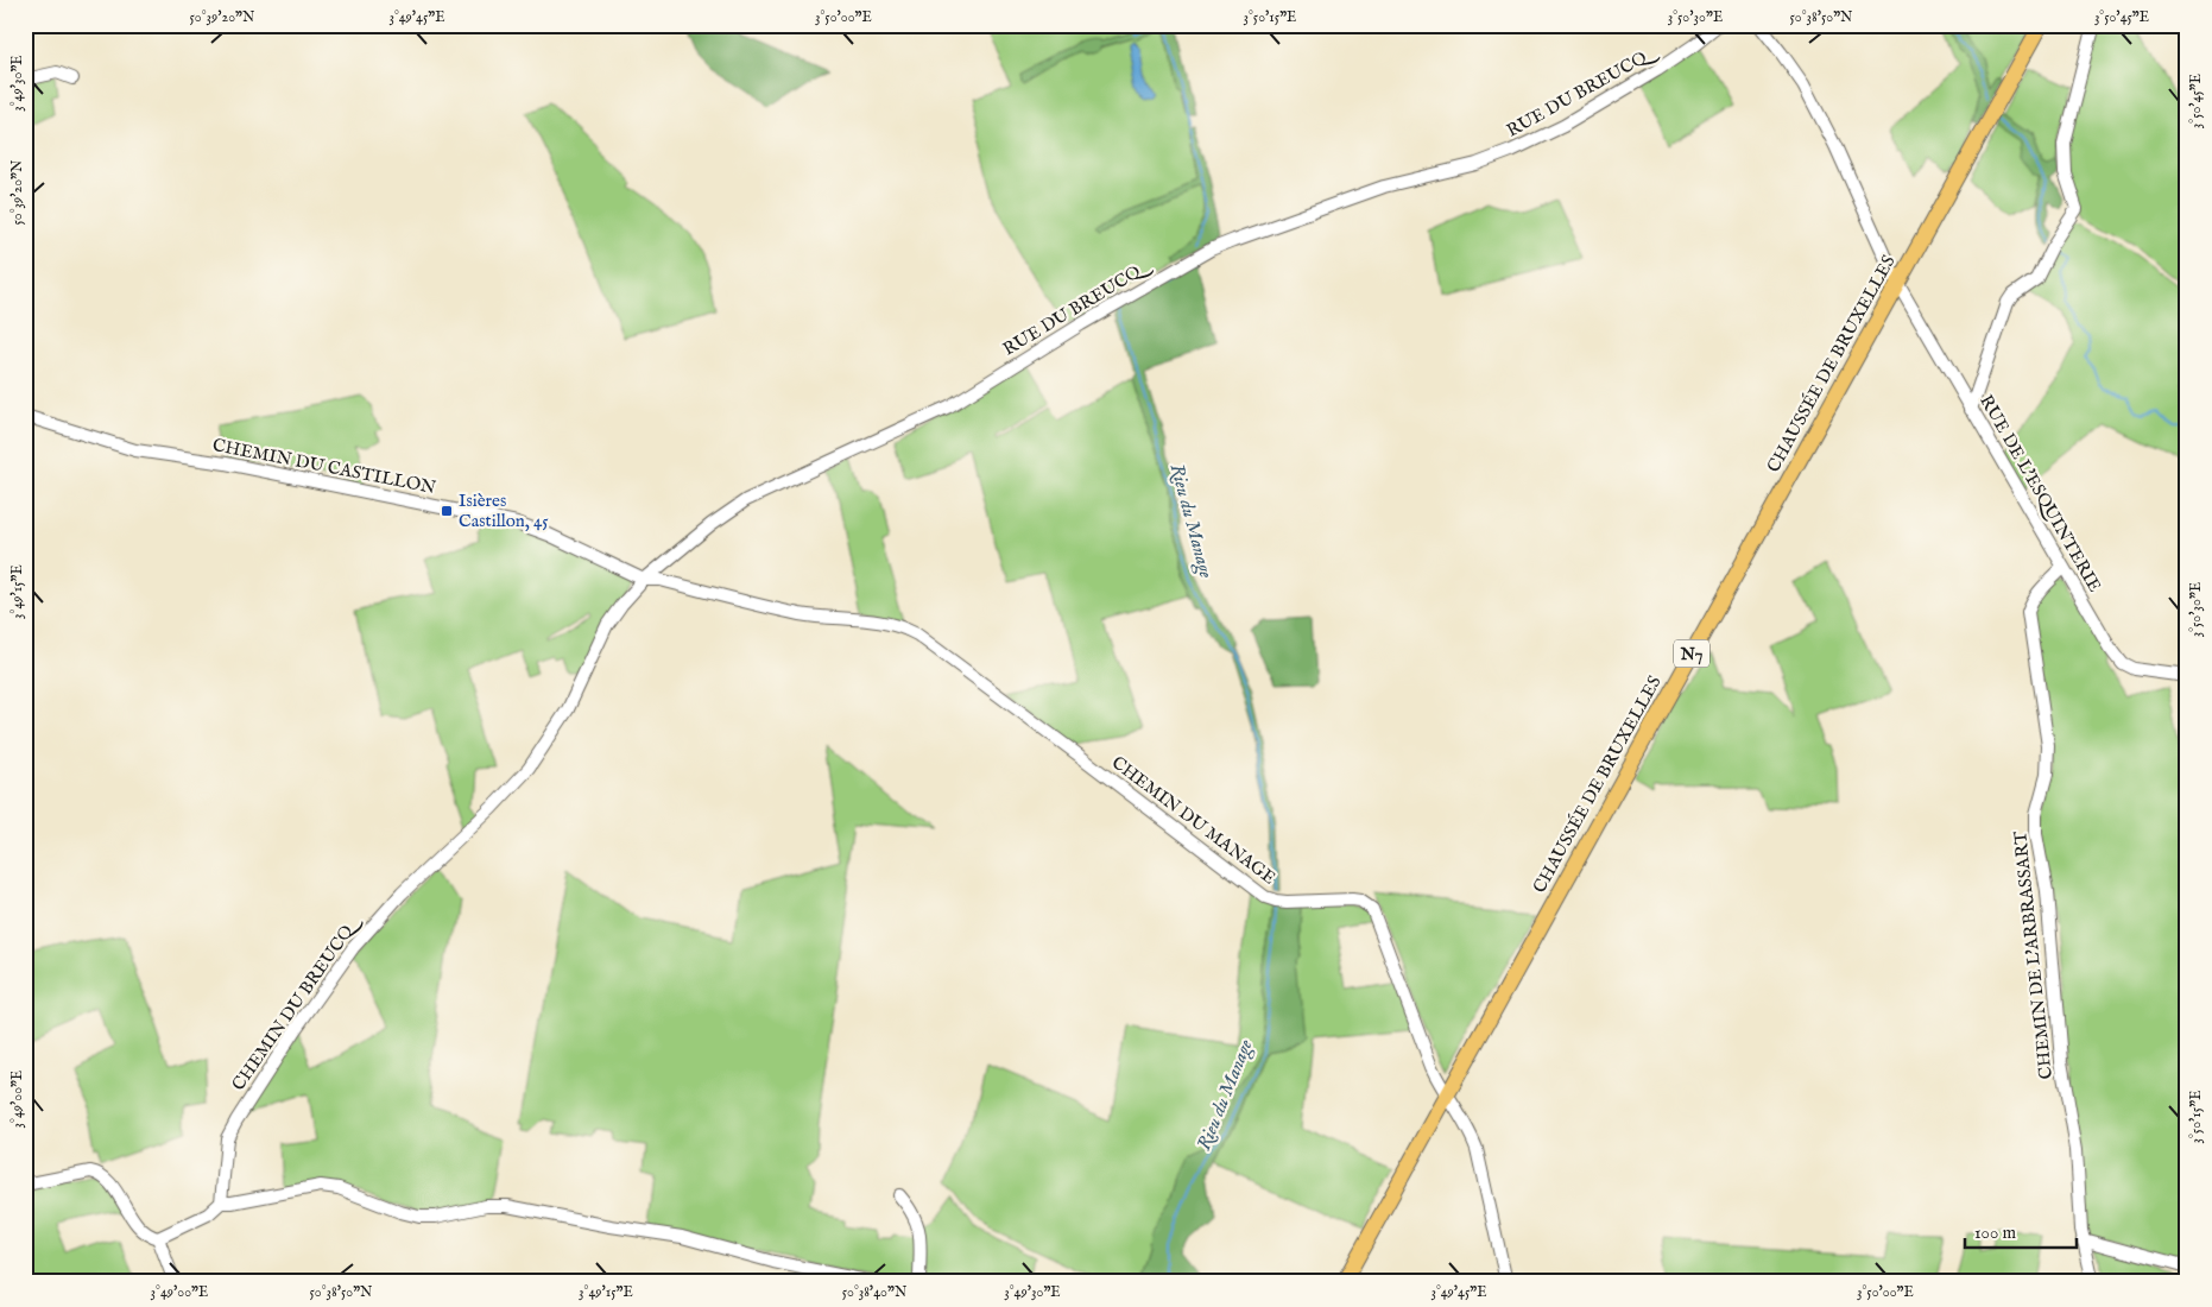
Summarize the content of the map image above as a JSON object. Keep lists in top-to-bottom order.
{
  "streets": {
    "main road": ["CHAUSSÉE DE BRUXELLES", "N7"],
    "street": [
      "RUE DU BREUCQ",
      "CHEMIN DU CASTILLON",
      "RUE DE L'ESQUINTERIE",
      "CHEMIN DU MANAGE",
      "CHEMIN DE L'ARBRASSART",
      "CHEMIN DU BREUCQ"
    ]
  },
  "crossings": [
    ["RUE DU BREUCQ", "CHEMIN DU CASTILLON"],
    ["RUE DU BREUCQ", "CHEMIN DU MANAGE"],
    ["RUE DU BREUCQ", "CHEMIN DU BREUCQ"],
    ["CHAUSSÉE DE BRUXELLES", "RUE DE L'ESQUINTERIE"],
    ["CHAUSSÉE DE BRUXELLES", "CHEMIN DU MANAGE"],
    ["CHEMIN DU CASTILLON", "CHEMIN DU MANAGE"],
    ["RUE DE L'ESQUINTERIE", "CHEMIN DE L'ARBRASSART"]
  ],
  "water": ["Rieu du Manage"],
  "places": {
    "transit": ["Isières Castillon, 45"]
  },
  "scale_bar": "100 m",
  "coordinates": [
    "50°39'20\"N",
    "3°49'45\"E",
    "3°50'00\"E",
    "3°50'15\"E",
    "3°50'30\"E",
    "50°38'50\"N",
    "3°50'45\"E",
    "3°49'30\"E",
    "3°49'15\"E",
    "3°49'00\"E",
    "50°38'40\"N"
  ]
}
